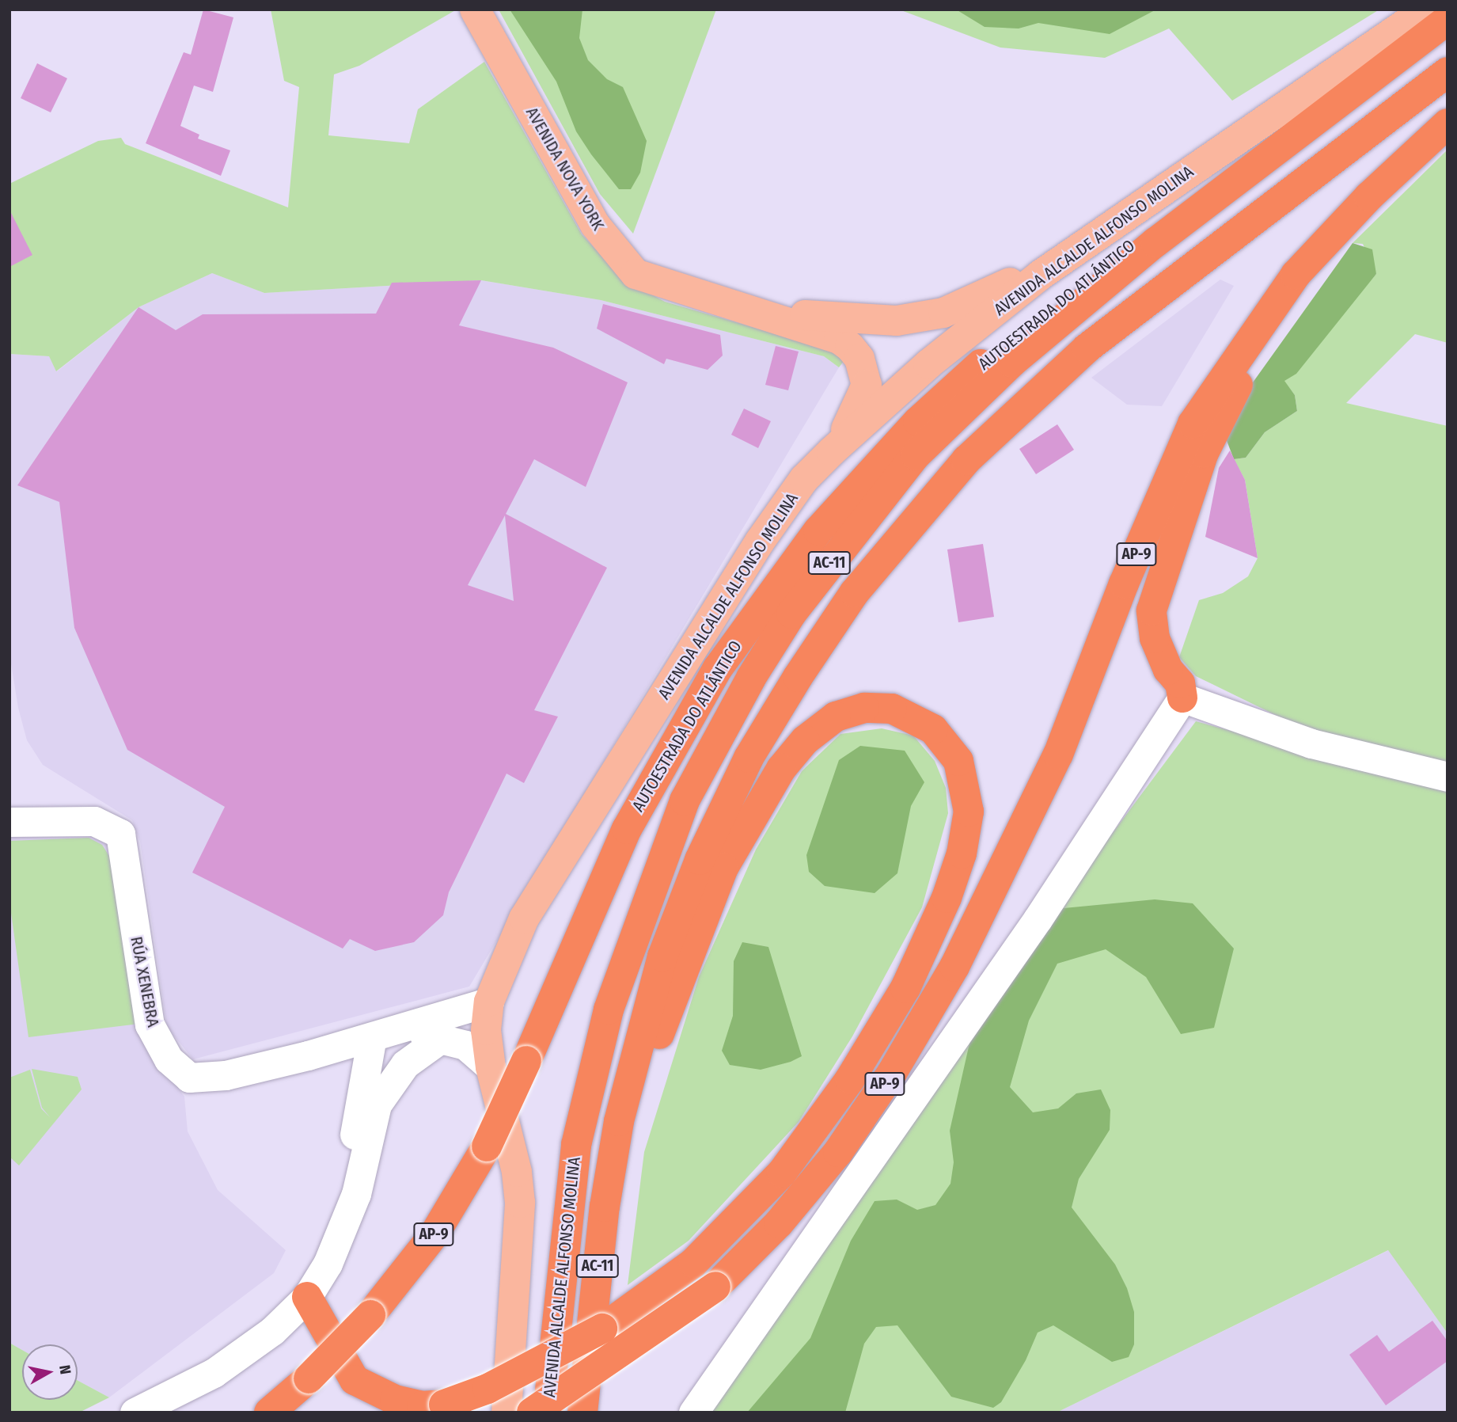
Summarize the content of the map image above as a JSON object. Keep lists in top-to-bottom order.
{
  "streets": {
    "highway": [
      "AVENIDA ALCALDE ALFONSO MOLINA",
      "AUTOESTRADA DO ATLÁNTICO",
      "AP-9",
      "AC-11"
    ],
    "main road": ["AVENIDA NOVA YORK"],
    "street": ["RÚA XENEBRA"]
  },
  "crossings": [
    ["AVENIDA ALCALDE ALFONSO MOLINA", "RÚA XENEBRA"]
  ],
  "north": "right"
}
